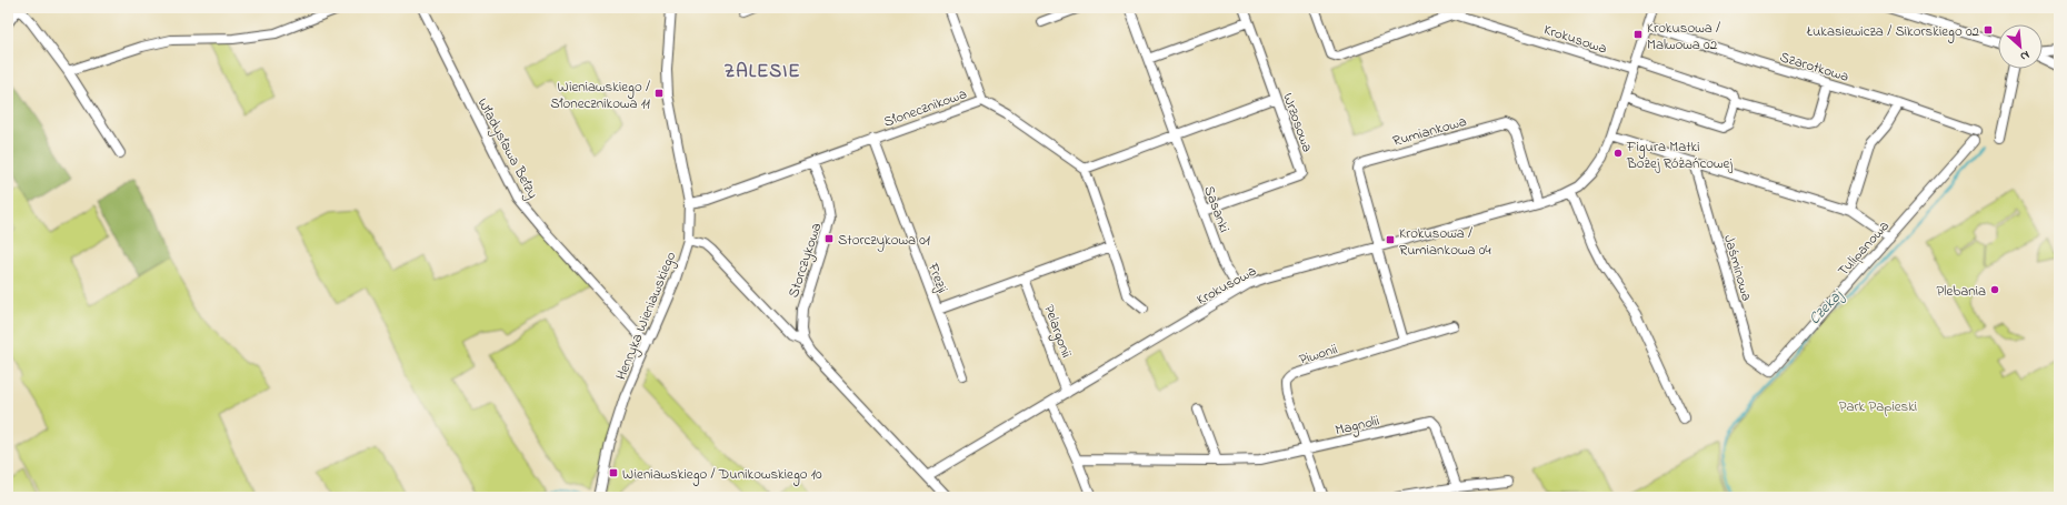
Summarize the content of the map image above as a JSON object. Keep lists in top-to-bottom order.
{
  "streets": {
    "street": [
      "Krokusowa",
      "Szarotkowa",
      "Słonecznikowa",
      "Wrzosowa",
      "Rumiankowa",
      "Władysława Bełzy",
      "Sasanki",
      "Tulipanowa",
      "Storczykowa",
      "Jaśminowa",
      "Frezji",
      "Henryka Wieniawskiego",
      "Pelargonii",
      "Piwonii",
      "Magnolii"
    ]
  },
  "crossings": [
    ["Krokusowa", "Szarotkowa"],
    ["Krokusowa", "Rumiankowa"],
    ["Krokusowa", "Sasanki"],
    ["Krokusowa", "Storczykowa"],
    ["Krokusowa", "Pelargonii"],
    ["Słonecznikowa", "Storczykowa"],
    ["Słonecznikowa", "Frezji"],
    ["Słonecznikowa", "Henryka Wieniawskiego"],
    ["Wrzosowa", "Sasanki"],
    ["Władysława Bełzy", "Henryka Wieniawskiego"],
    ["Tulipanowa", "Jaśminowa"],
    ["Storczykowa", "Henryka Wieniawskiego"],
    ["Piwonii", "Magnolii"]
  ],
  "districts": ["ZALESIE"],
  "water": ["Czekaj"],
  "parks": ["Park Papieski"],
  "places": {
    "transit": [
      "Łukasiewicza / Sikorskiego 02",
      "Krokusowa / Malwowa 02",
      "Wieniawskiego / Słonecznikowa 11",
      "Storczykowa 01",
      "Krokusowa / Rumiankowa 04",
      "Wieniawskiego / Dunikowskiego 10"
    ],
    "other": ["Figura Matki Bożej Różańcowej", "Plebania"]
  },
  "north": "bottom right"
}
